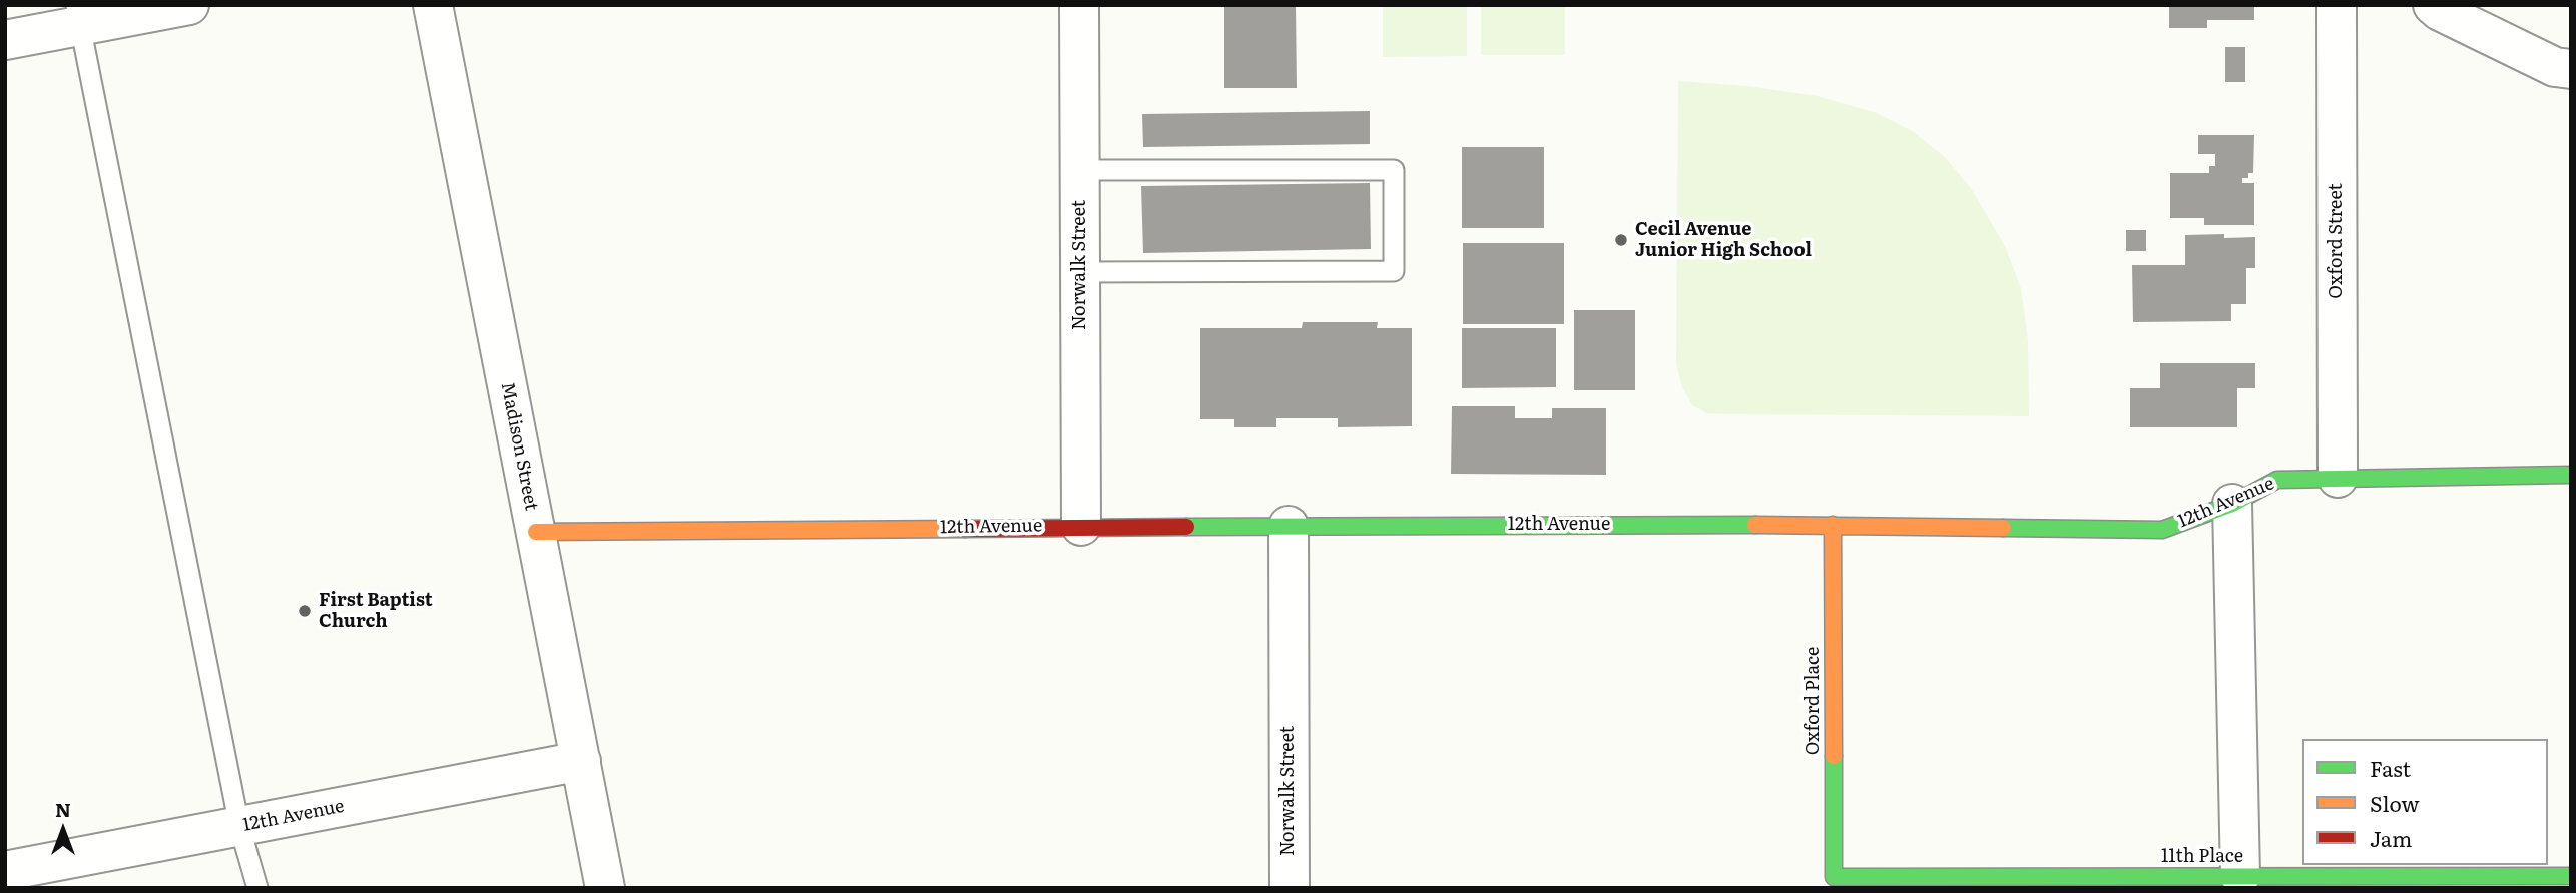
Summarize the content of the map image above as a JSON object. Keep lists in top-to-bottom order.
{
  "streets": {
    "street": [
      "Oxford Street",
      "Norwalk Street",
      "Madison Street",
      "12th Avenue",
      "Oxford Place",
      "11th Place"
    ]
  },
  "crossings": [
    ["Oxford Street", "12th Avenue"],
    ["Norwalk Street", "12th Avenue"],
    ["Madison Street", "12th Avenue"],
    ["12th Avenue", "Oxford Place"],
    ["Oxford Place", "11th Place"]
  ],
  "places": ["Cecil Avenue Junior High School", "First Baptist Church"],
  "legend": ["Fast", "Slow", "Jam"],
  "north": "top"
}
